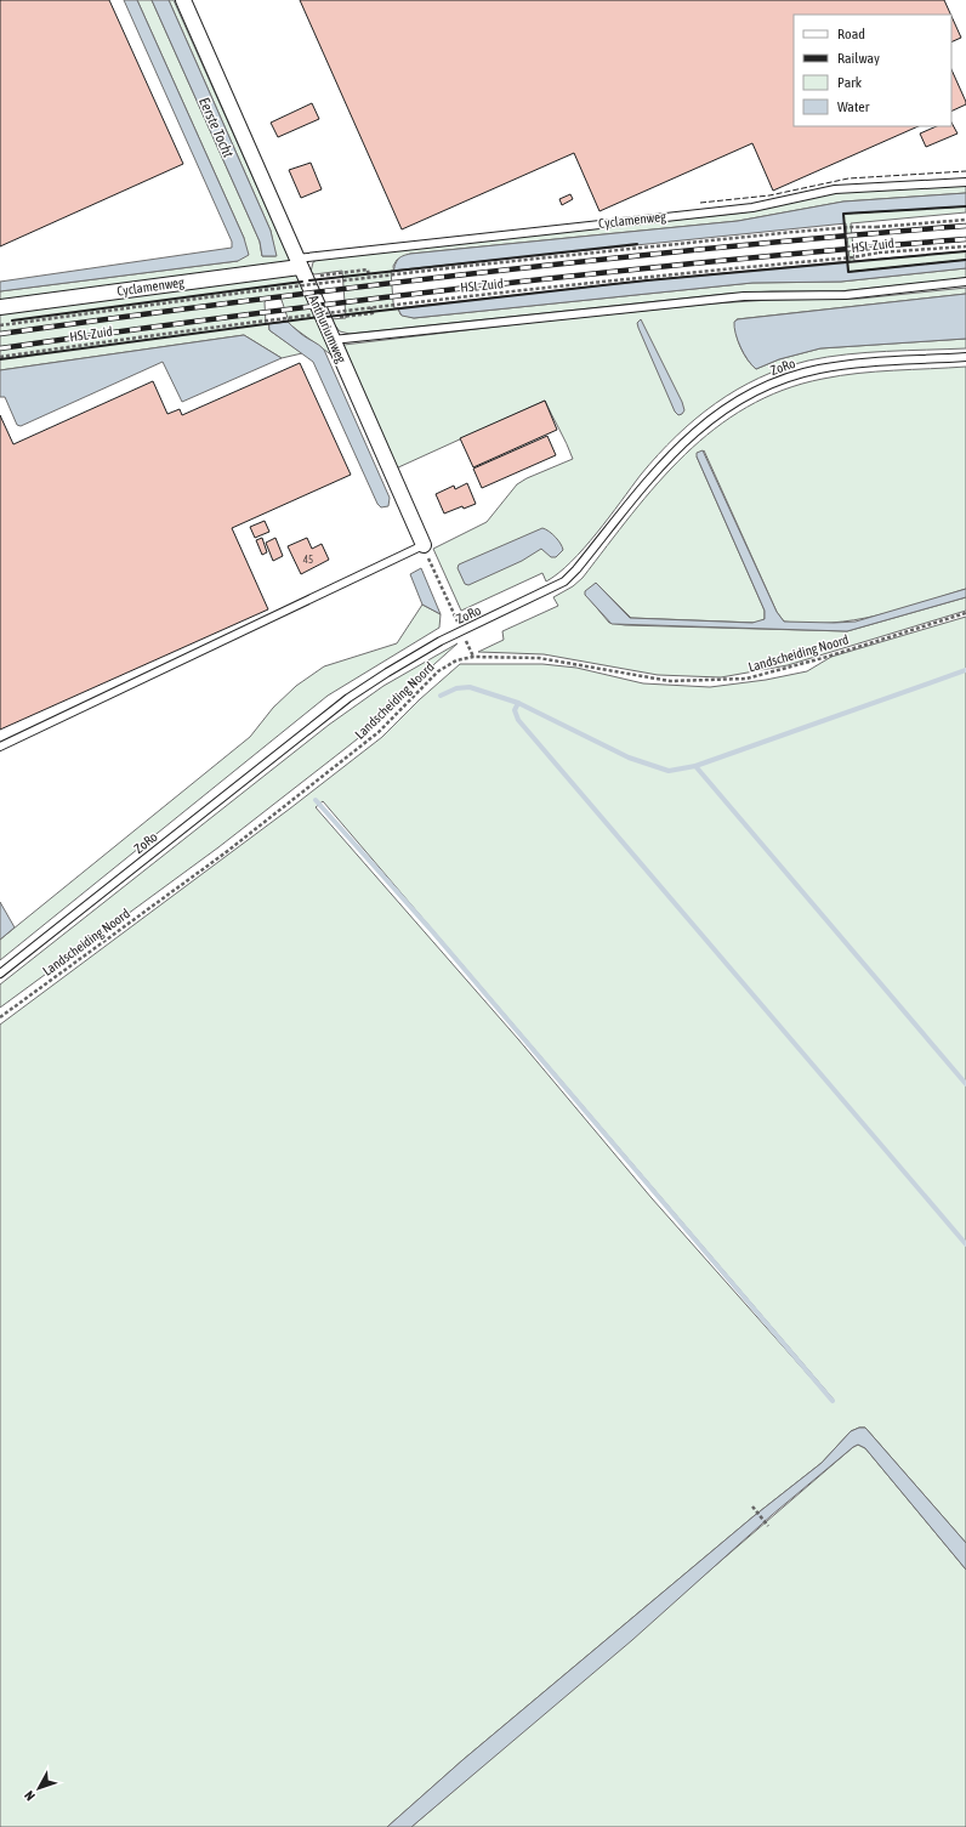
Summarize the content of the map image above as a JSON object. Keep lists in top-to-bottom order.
{
  "streets": {
    "street": ["Cyclamenweg", "Anthuriumweg"],
    "lane": ["ZoRo"],
    "path": ["HSL-Zuid", "Landscheiding Noord"]
  },
  "crossings": [
    ["Cyclamenweg", "Anthuriumweg"]
  ],
  "water": ["Eerste Tocht"],
  "house_numbers": ["45"],
  "legend": [
    "Road",
    "Railway",
    "Park",
    "Water"
  ],
  "north": "bottom left"
}
